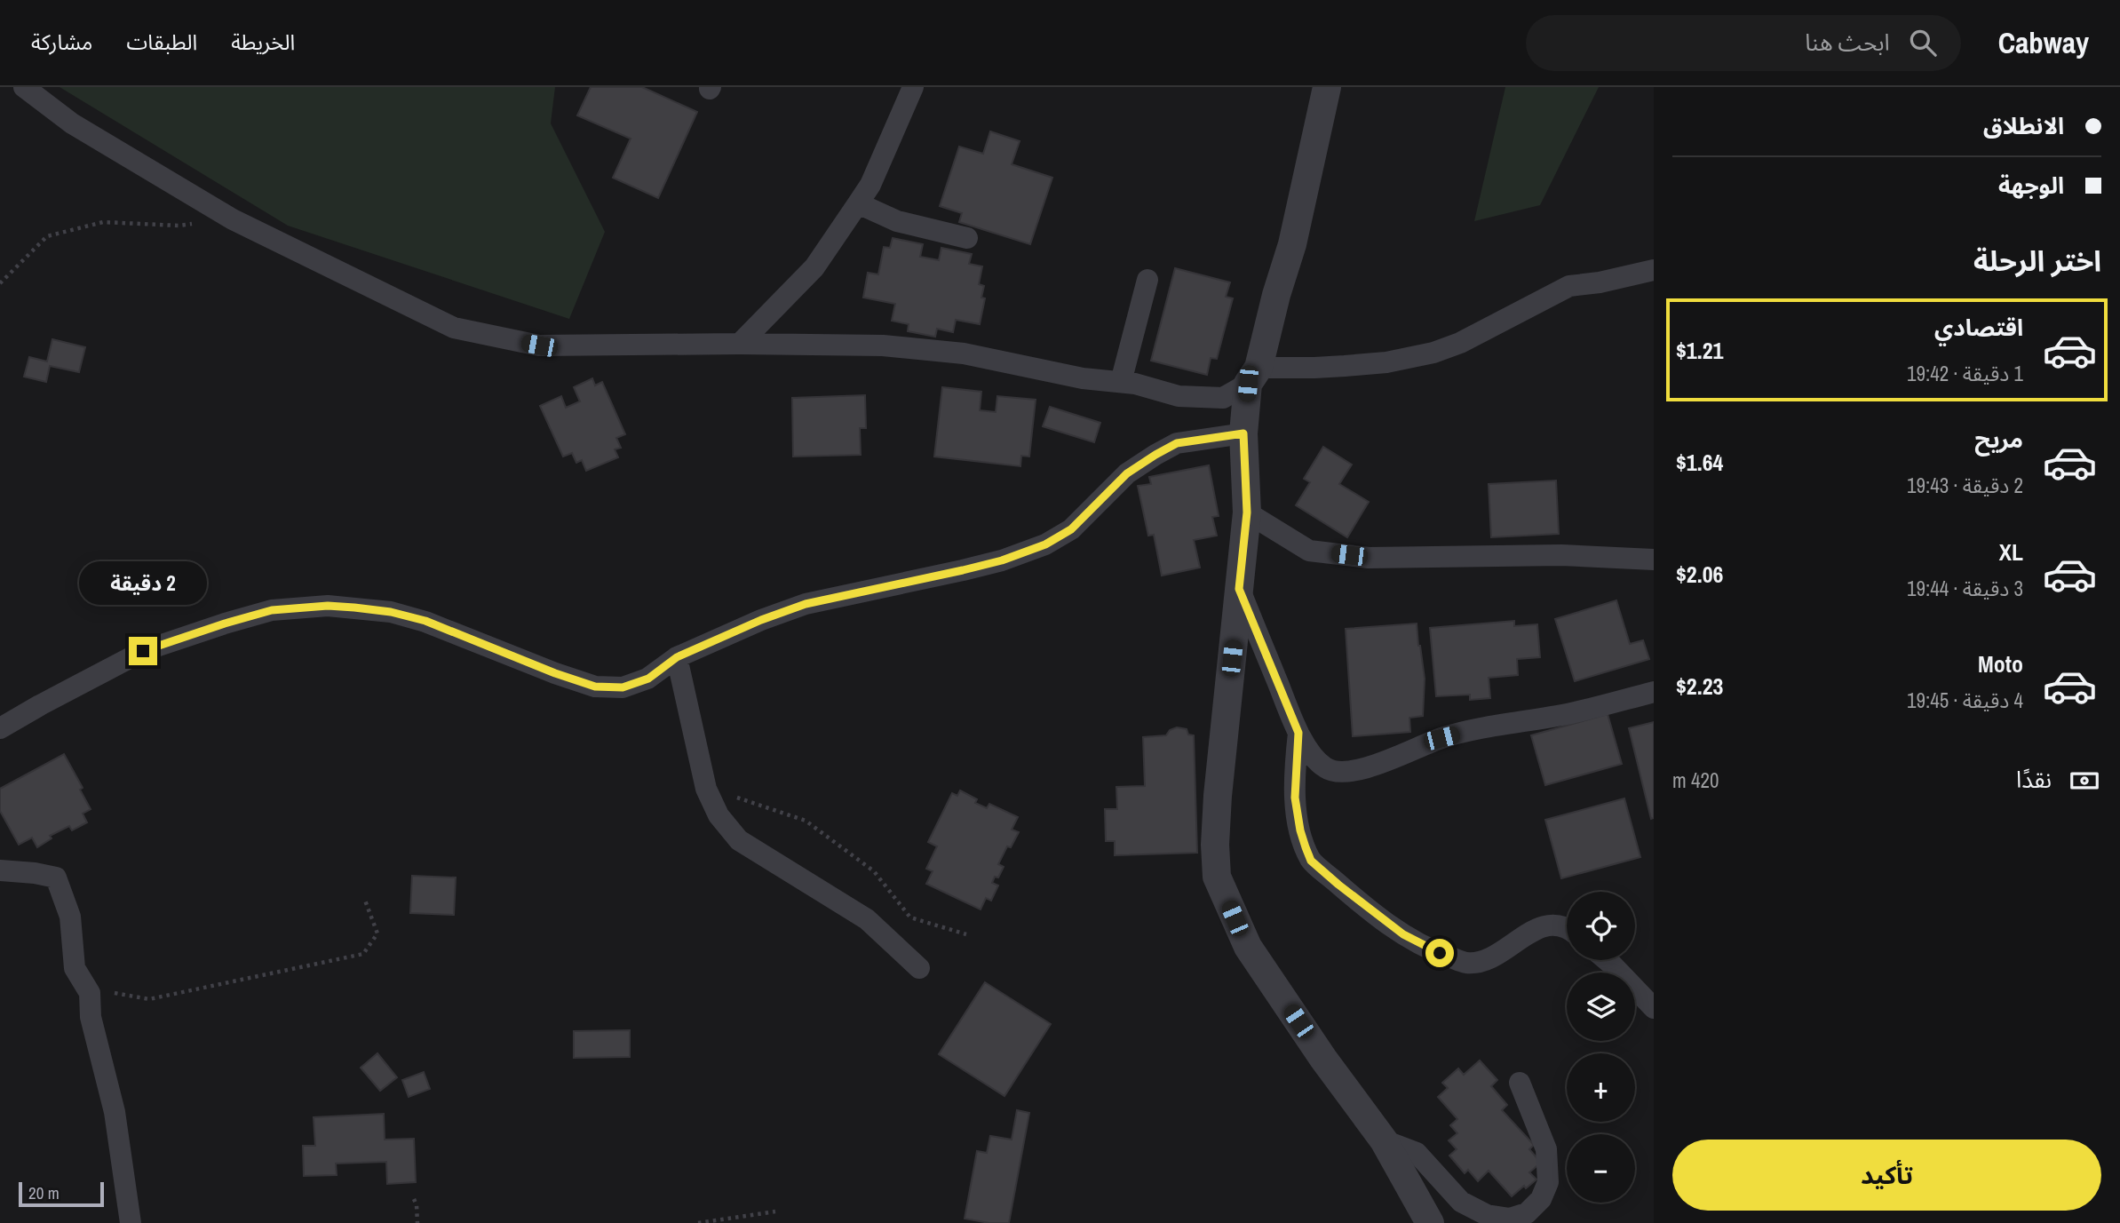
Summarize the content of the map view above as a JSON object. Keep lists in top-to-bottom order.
{
  "scale_bar": "20 m",
  "page": {
    "header": "Cabway",
    "search": "ابحث هنا",
    "nav": ["الخريطة", "الطبقات", "مشاركة"],
    "banner": ["الانطلاق", "الوجهة"],
    "heading": "اختر الرحلة",
    "list": [
      {
        "name": "اقتصادي",
        "note": "1 دقيقة · 19:42",
        "value": "$1.21"
      },
      {
        "name": "مريح",
        "note": "2 دقيقة · 19:43",
        "value": "$1.64"
      },
      {
        "name": "XL",
        "note": "3 دقيقة · 19:44",
        "value": "$2.06"
      },
      {
        "name": "Moto",
        "note": "4 دقيقة · 19:45",
        "value": "$2.23"
      }
    ],
    "bubble": "2 دقيقة",
    "pay": ["نقدًا", "420 m"],
    "map_buttons": ["+", "−"],
    "buttons": "تأكيد",
    "scale": "20 m"
  }
}
